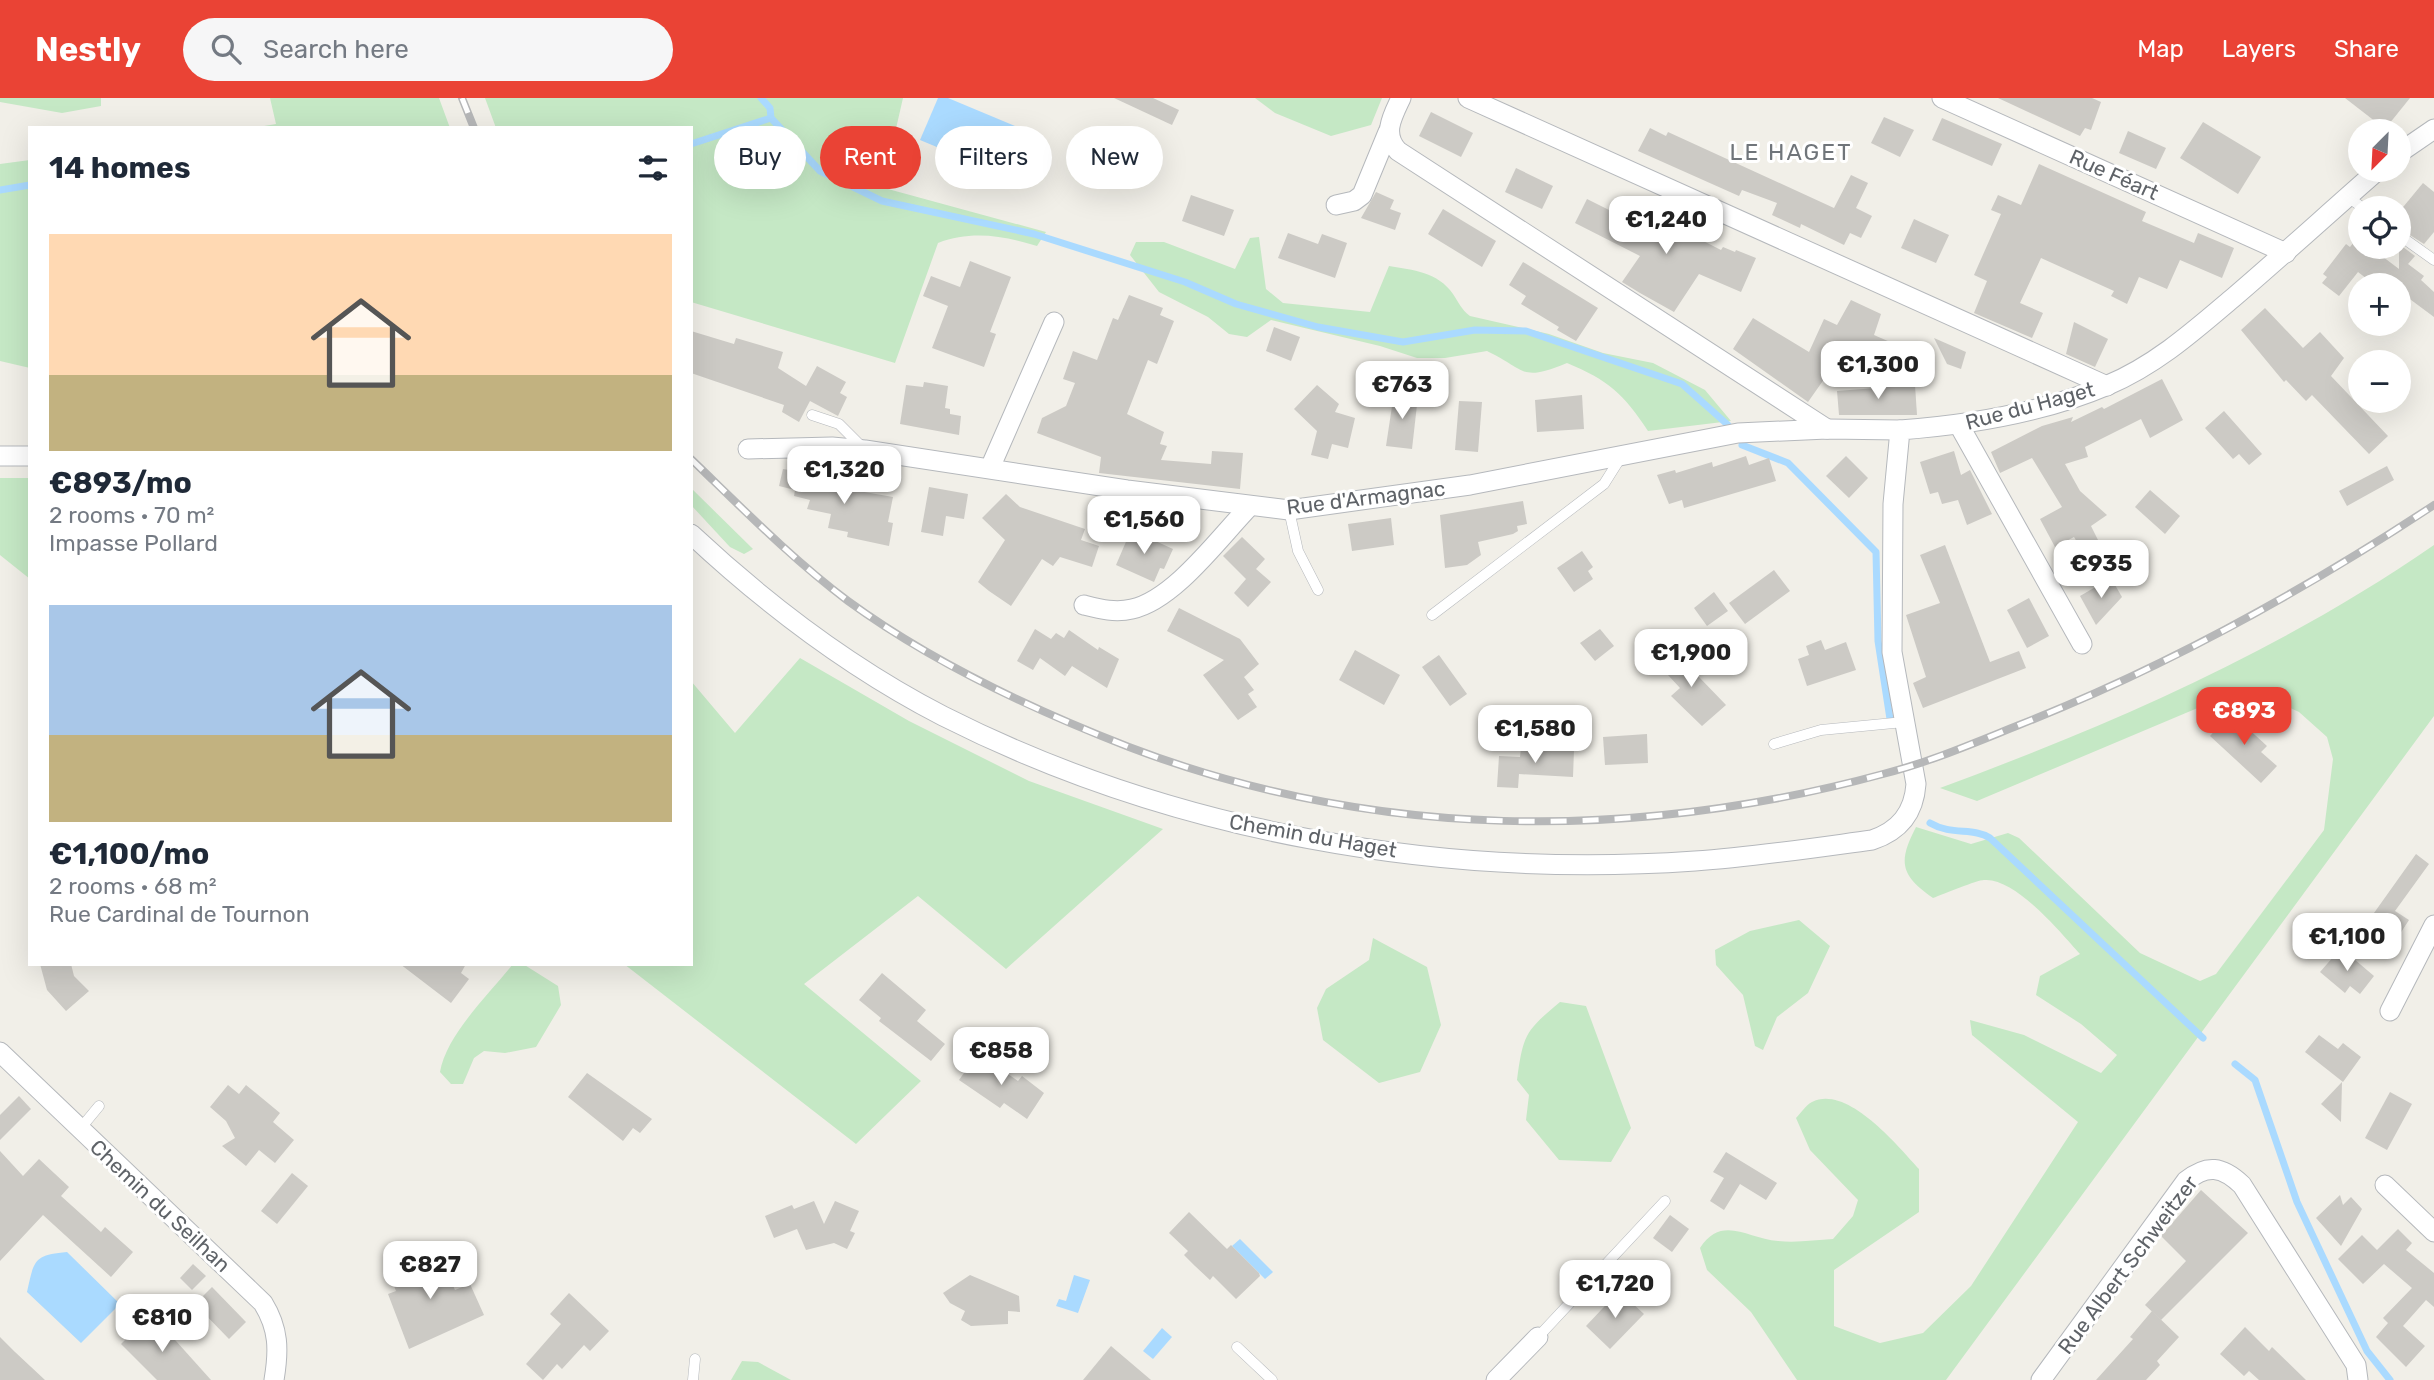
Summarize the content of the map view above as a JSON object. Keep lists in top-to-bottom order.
{
  "streets": {
    "street": [
      "Rue Féart",
      "Rue du Haget",
      "Rue d'Armagnac",
      "Chemin du Haget",
      "Chemin du Seilhan",
      "Rue Albert Schweitzer"
    ]
  },
  "crossings": [
    ["Rue Féart", "Rue du Haget"],
    ["Rue du Haget", "Rue d'Armagnac"]
  ],
  "districts": ["LE HAGET"],
  "north": "bottom left",
  "page": {
    "header": "Nestly",
    "search": "Search here",
    "nav": ["Map", "Layers", "Share"],
    "map_buttons": ["+", "−"],
    "chip": [
      "Buy",
      "Rent",
      "Filters",
      "New"
    ],
    "heading": "14 homes",
    "price": [
      "€1,240",
      "€1,300",
      "€763",
      "€1,320",
      "€1,560",
      "€935",
      "€1,900",
      "€893",
      "€1,580",
      "€1,100",
      "€858",
      "€827",
      "€1,720",
      "€810"
    ],
    "list": [
      {
        "name": "€893/mo",
        "note": "2 rooms · 70 m² · Impasse Pollard"
      },
      {
        "name": "€1,100/mo",
        "note": "2 rooms · 68 m² · Rue Cardinal de Tournon"
      }
    ]
  }
}
